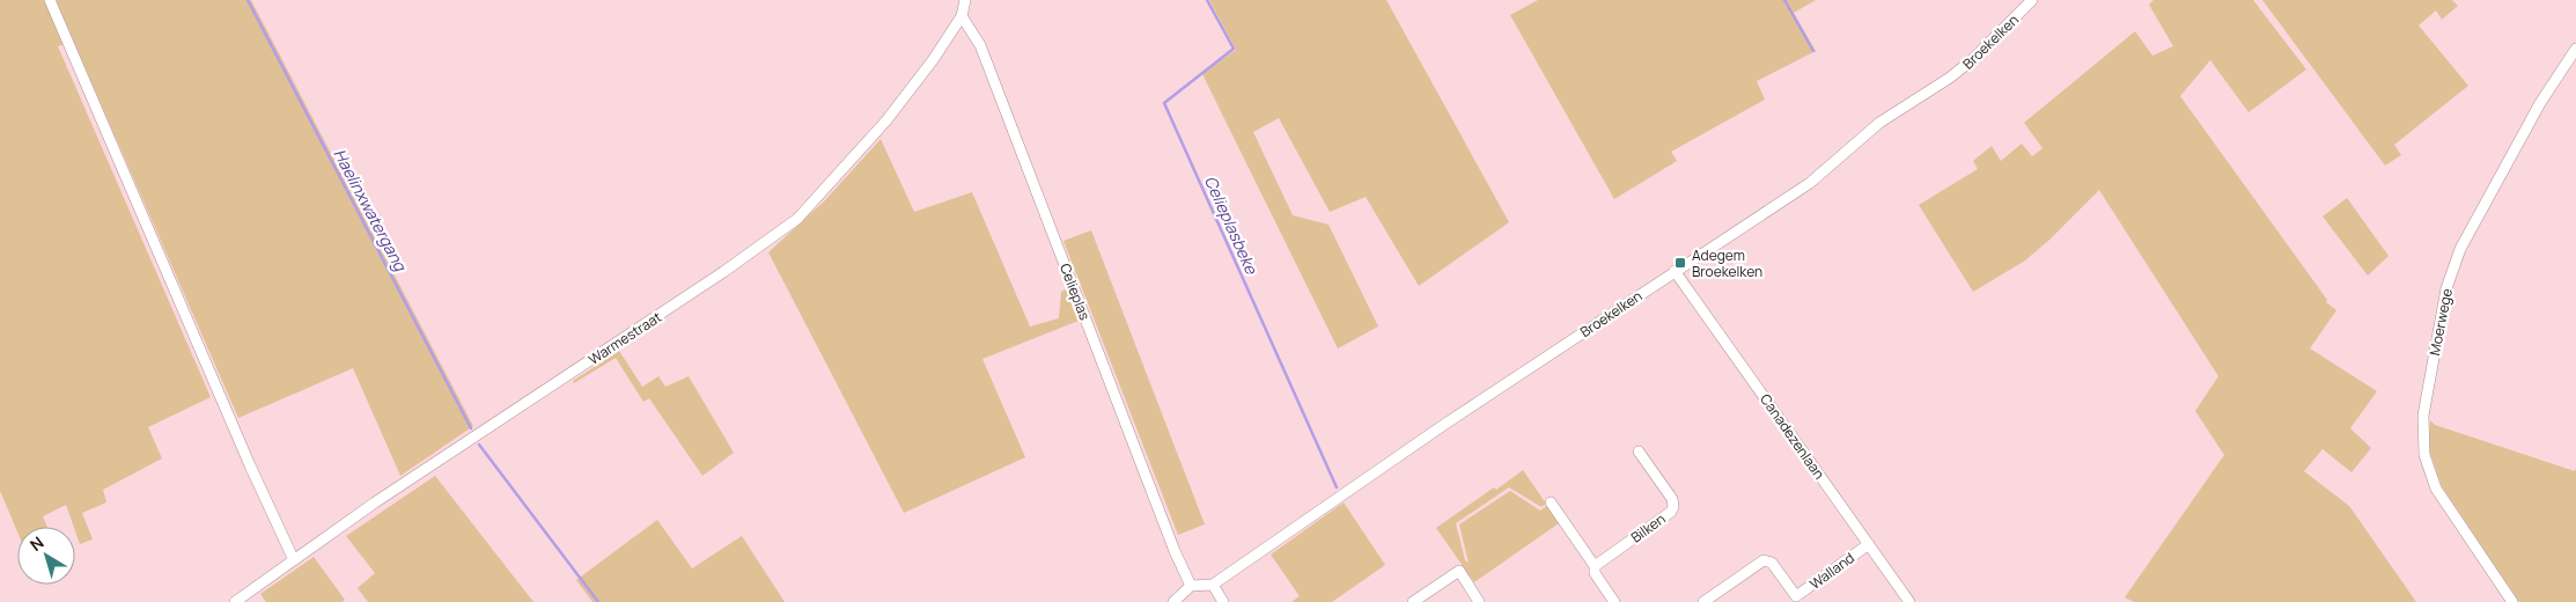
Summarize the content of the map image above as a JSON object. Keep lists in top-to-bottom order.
{
  "streets": {
    "street": [
      "Broekelken",
      "Celieplas",
      "Moerwege",
      "Warmestraat",
      "Canadezenlaan",
      "Bilken",
      "Walland"
    ]
  },
  "crossings": [
    ["Broekelken", "Canadezenlaan"],
    ["Celieplas", "Warmestraat"],
    ["Canadezenlaan", "Walland"]
  ],
  "water": ["Haelinxwatergang", "Celieplasbeke"],
  "places": {
    "transit": ["Adegem Broekelken"]
  },
  "north": "top left"
}
